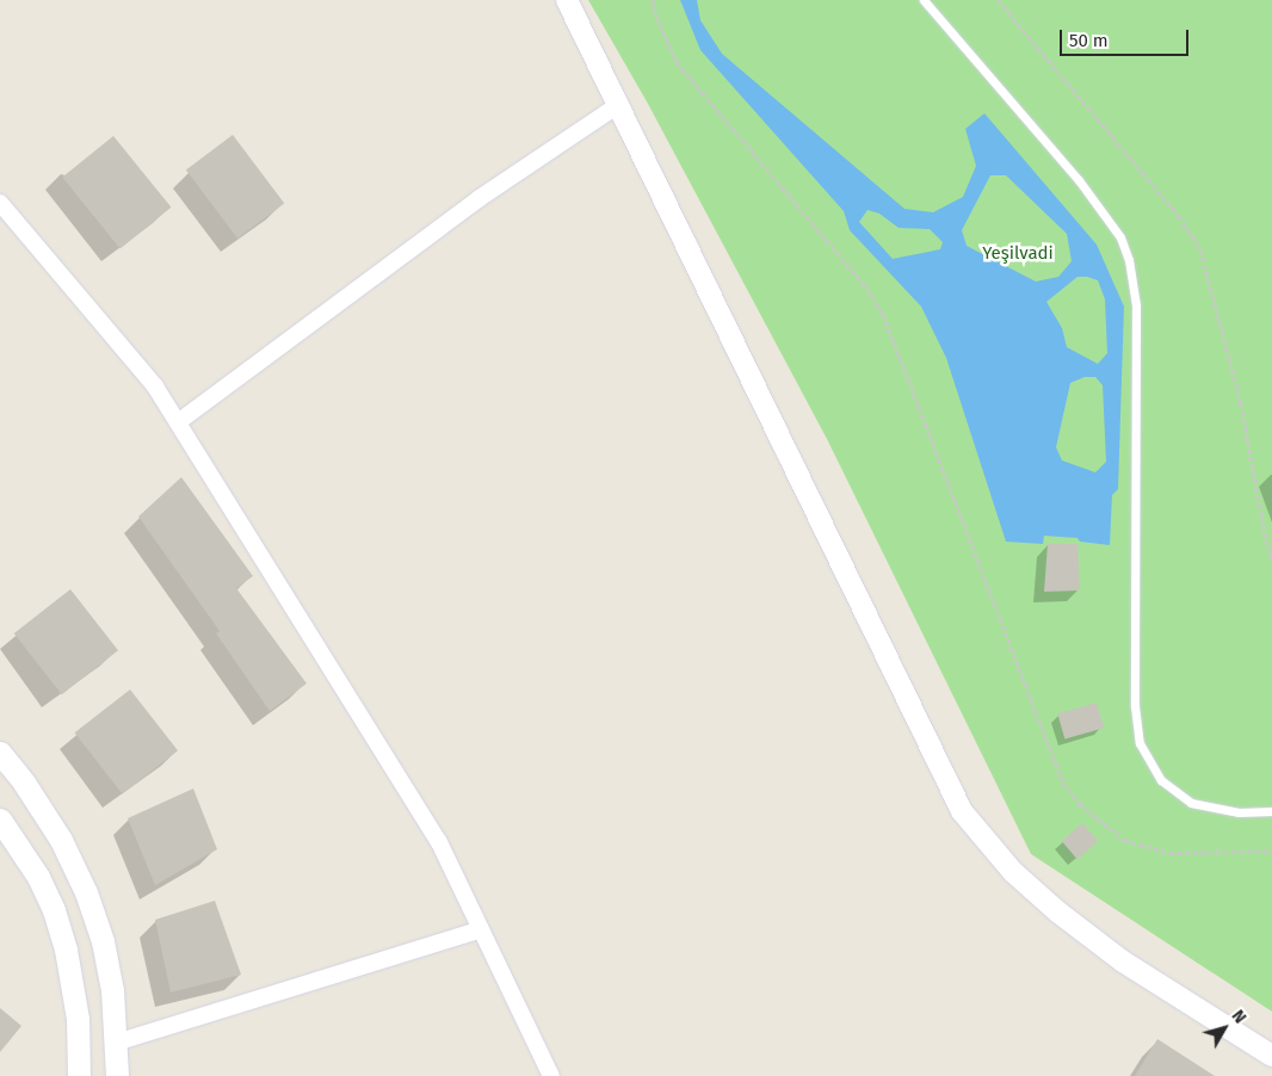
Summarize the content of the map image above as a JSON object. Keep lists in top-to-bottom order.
{
  "parks": ["Yeşilvadi"],
  "scale_bar": "50 m",
  "north": "top right"
}
